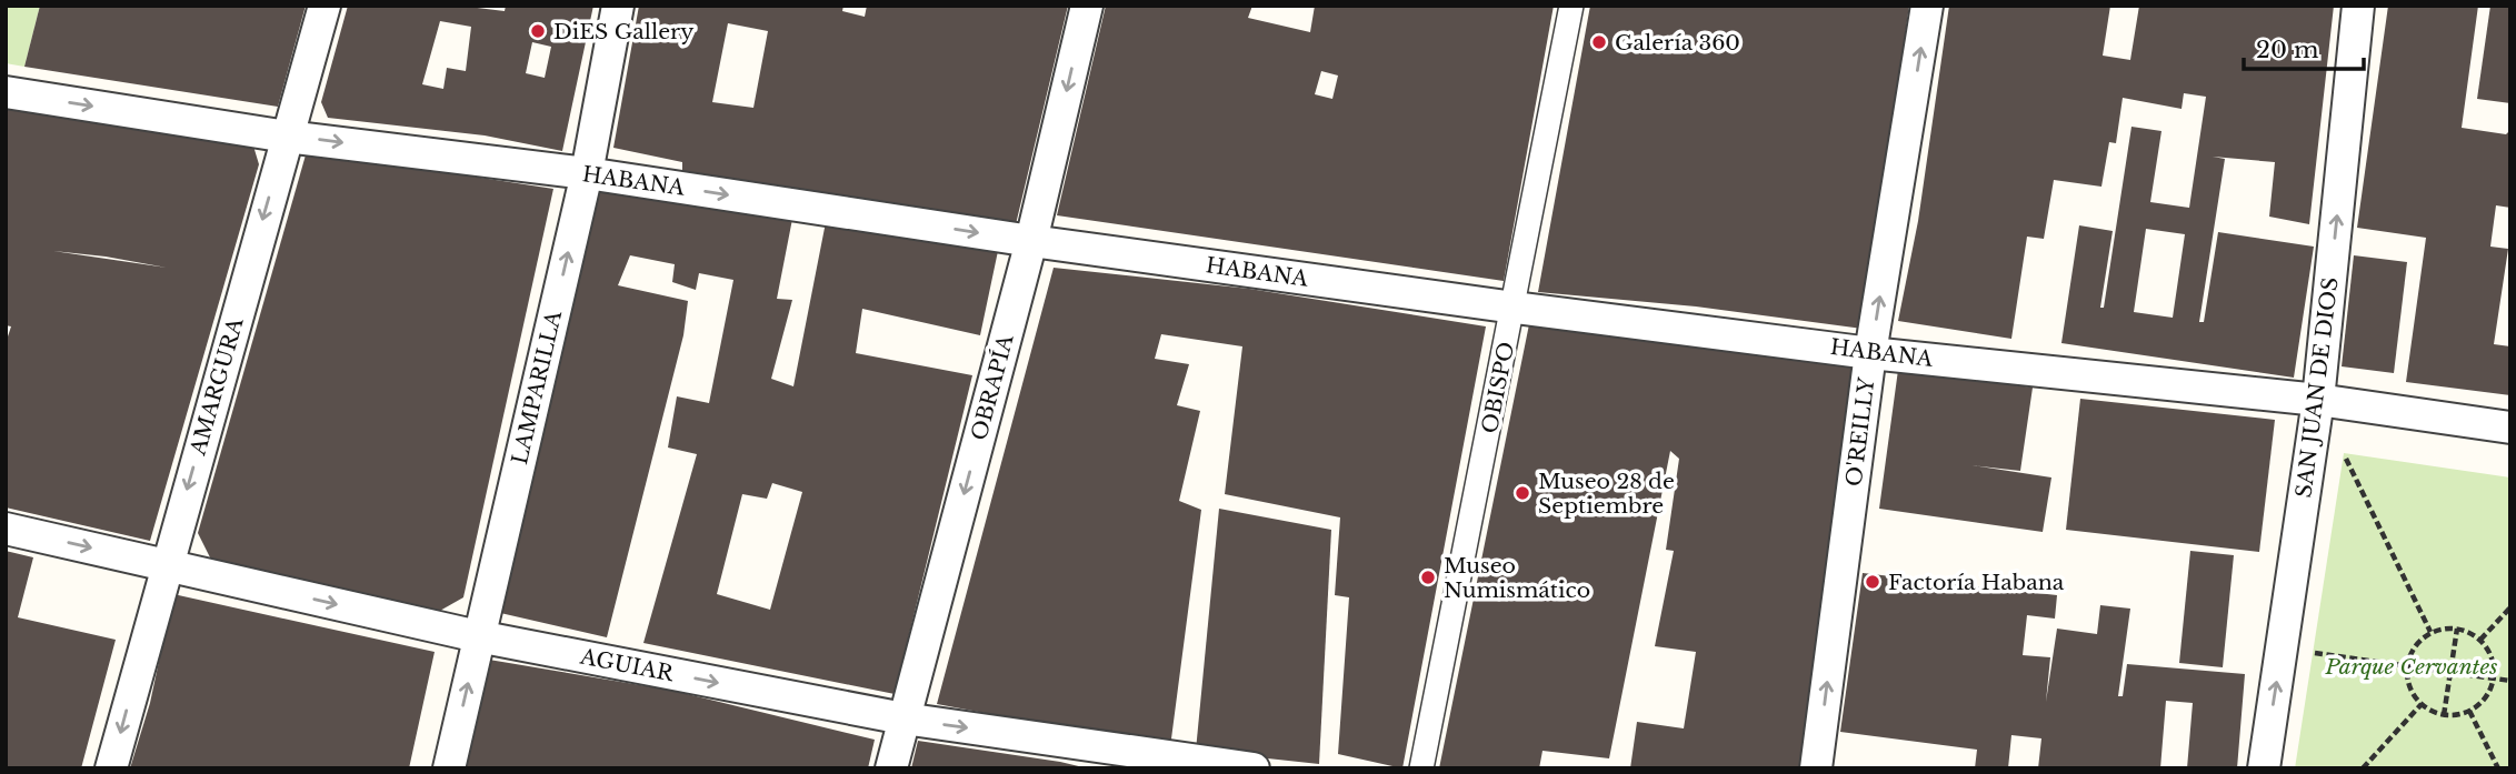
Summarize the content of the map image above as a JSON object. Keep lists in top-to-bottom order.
{
  "streets": {
    "street": [
      "HABANA",
      "AMARGURA",
      "LAMPARILLA",
      "OBRAPÍA",
      "OBISPO",
      "SAN JUAN DE DIOS",
      "O'REILLY",
      "AGUIAR"
    ]
  },
  "crossings": [
    ["HABANA", "AMARGURA"],
    ["HABANA", "LAMPARILLA"],
    ["HABANA", "OBRAPÍA"],
    ["HABANA", "OBISPO"],
    ["HABANA", "SAN JUAN DE DIOS"],
    ["HABANA", "O'REILLY"],
    ["AMARGURA", "AGUIAR"],
    ["LAMPARILLA", "AGUIAR"],
    ["OBRAPÍA", "AGUIAR"]
  ],
  "one_way": [
    "HABANA",
    "AMARGURA",
    "LAMPARILLA",
    "OBRAPÍA",
    "SAN JUAN DE DIOS",
    "O'REILLY",
    "AGUIAR"
  ],
  "parks": ["Parque Cervantes"],
  "places": [
    "DiES Gallery",
    "Galería 360",
    "Museo 28 de Septiembre",
    "Museo Numismático",
    "Factoría Habana"
  ],
  "scale_bar": "20 m"
}
